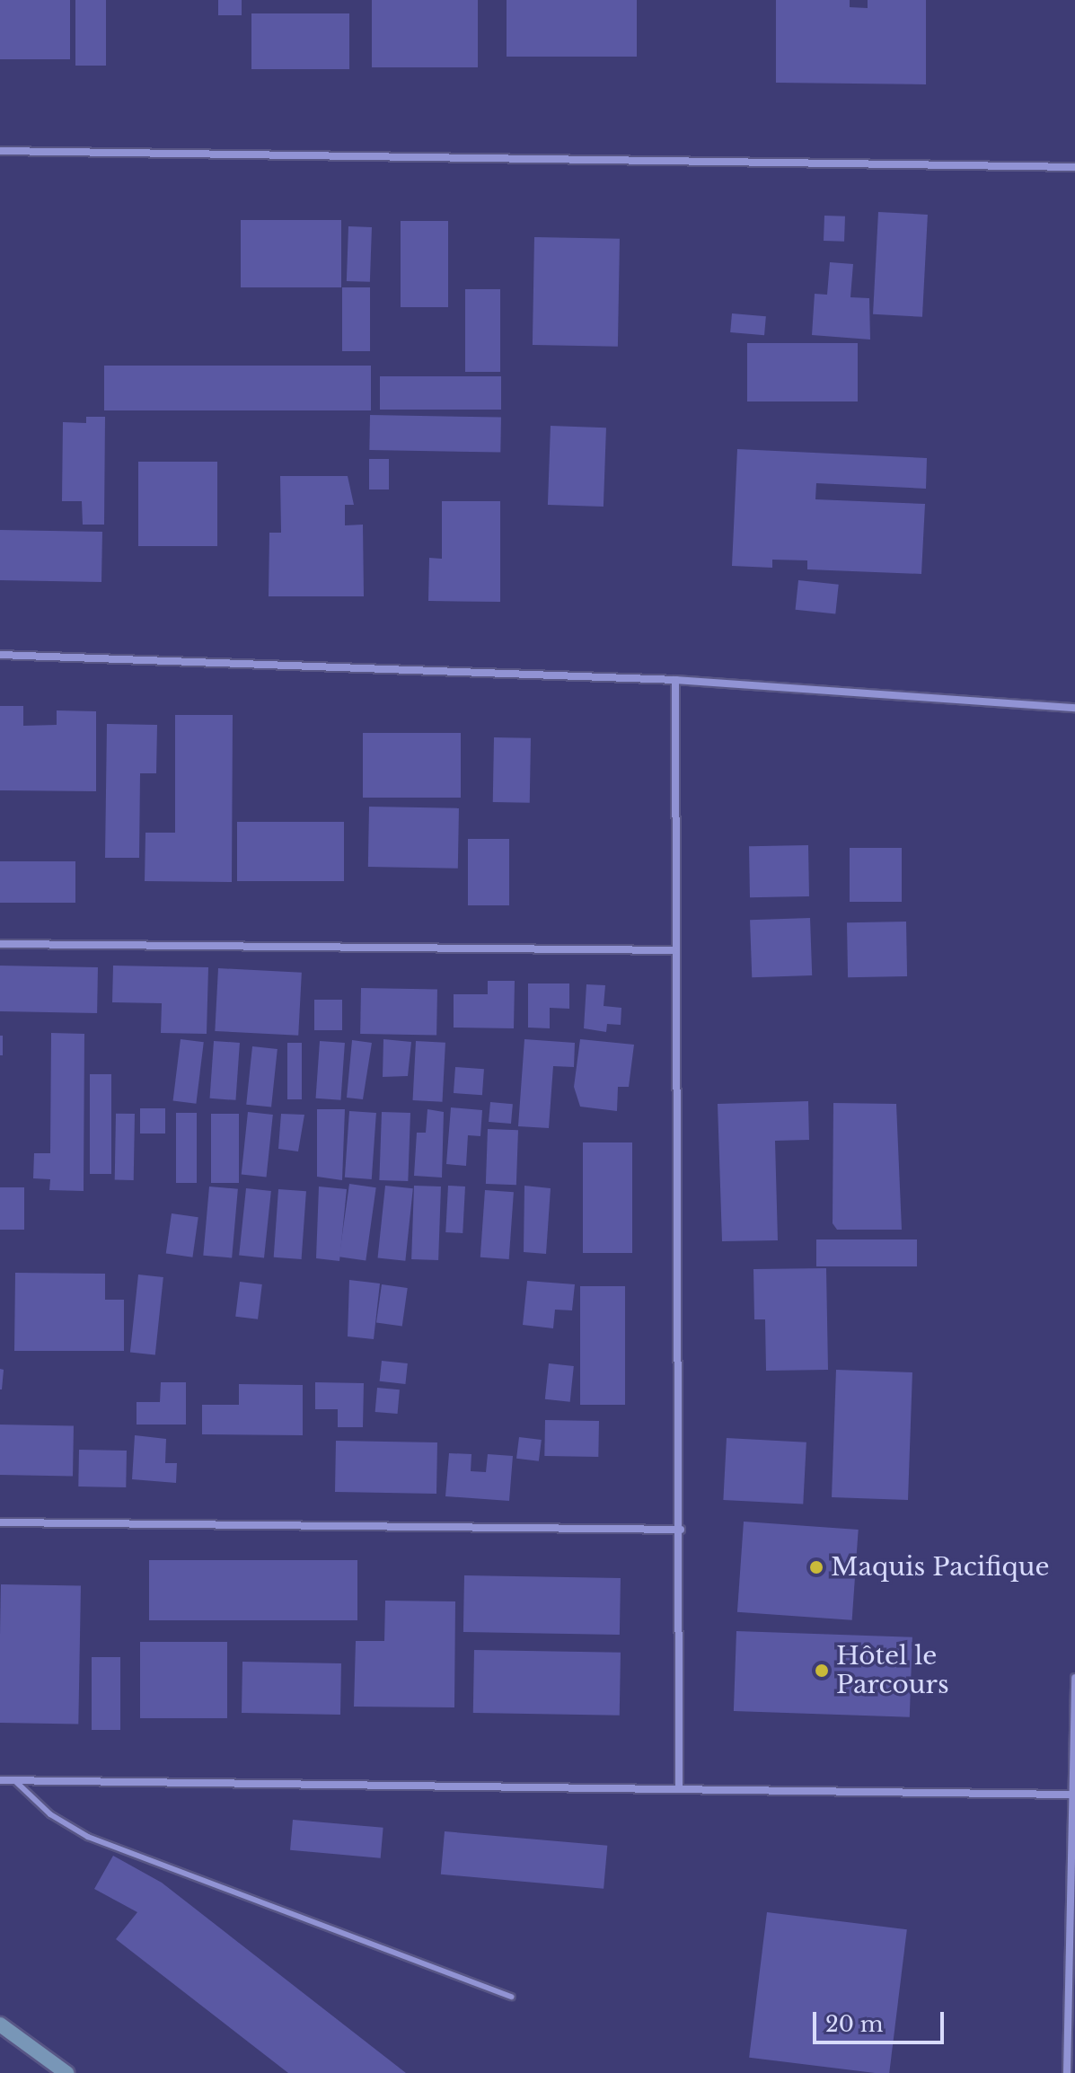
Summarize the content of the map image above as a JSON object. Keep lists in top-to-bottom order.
{
  "places": ["Maquis Pacifique", "Hôtel le Parcours"],
  "scale_bar": "20 m"
}
